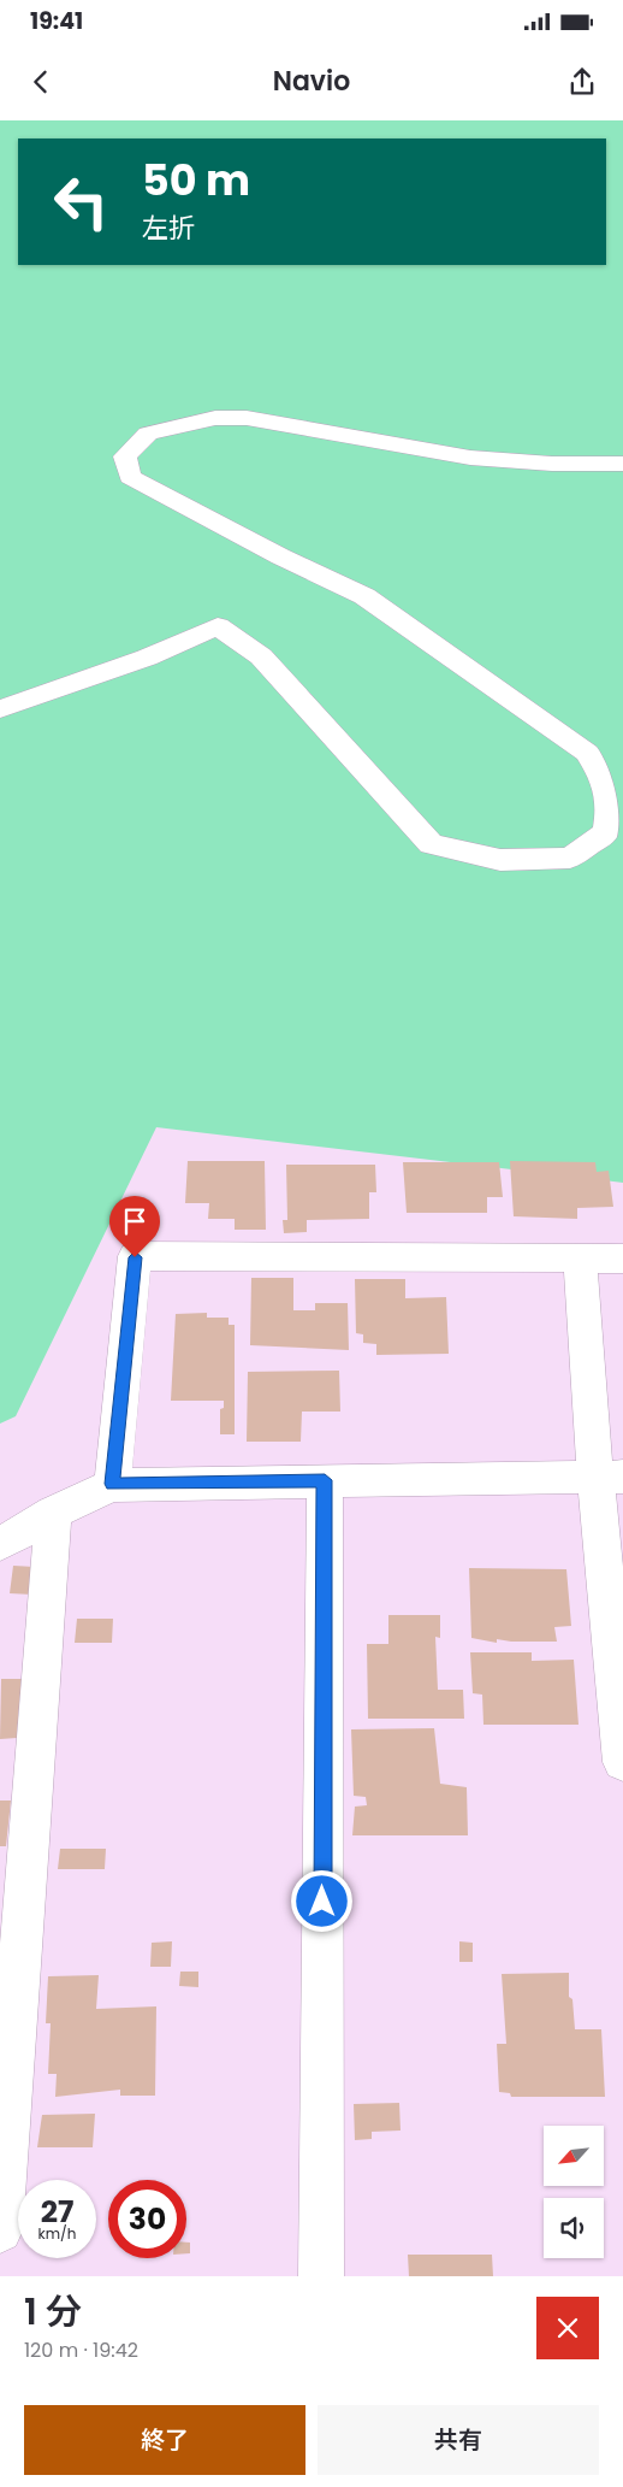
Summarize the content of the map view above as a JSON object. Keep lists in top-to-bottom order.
{
  "north": "bottom left",
  "page": {
    "status": "19:41",
    "header": "Navio",
    "turn": ["50 m", "左折"],
    "speed": "27 km/h",
    "limit": "30",
    "heading": ["1 分", "120 m · 19:42"],
    "buttons": ["終了", "共有"]
  }
}
